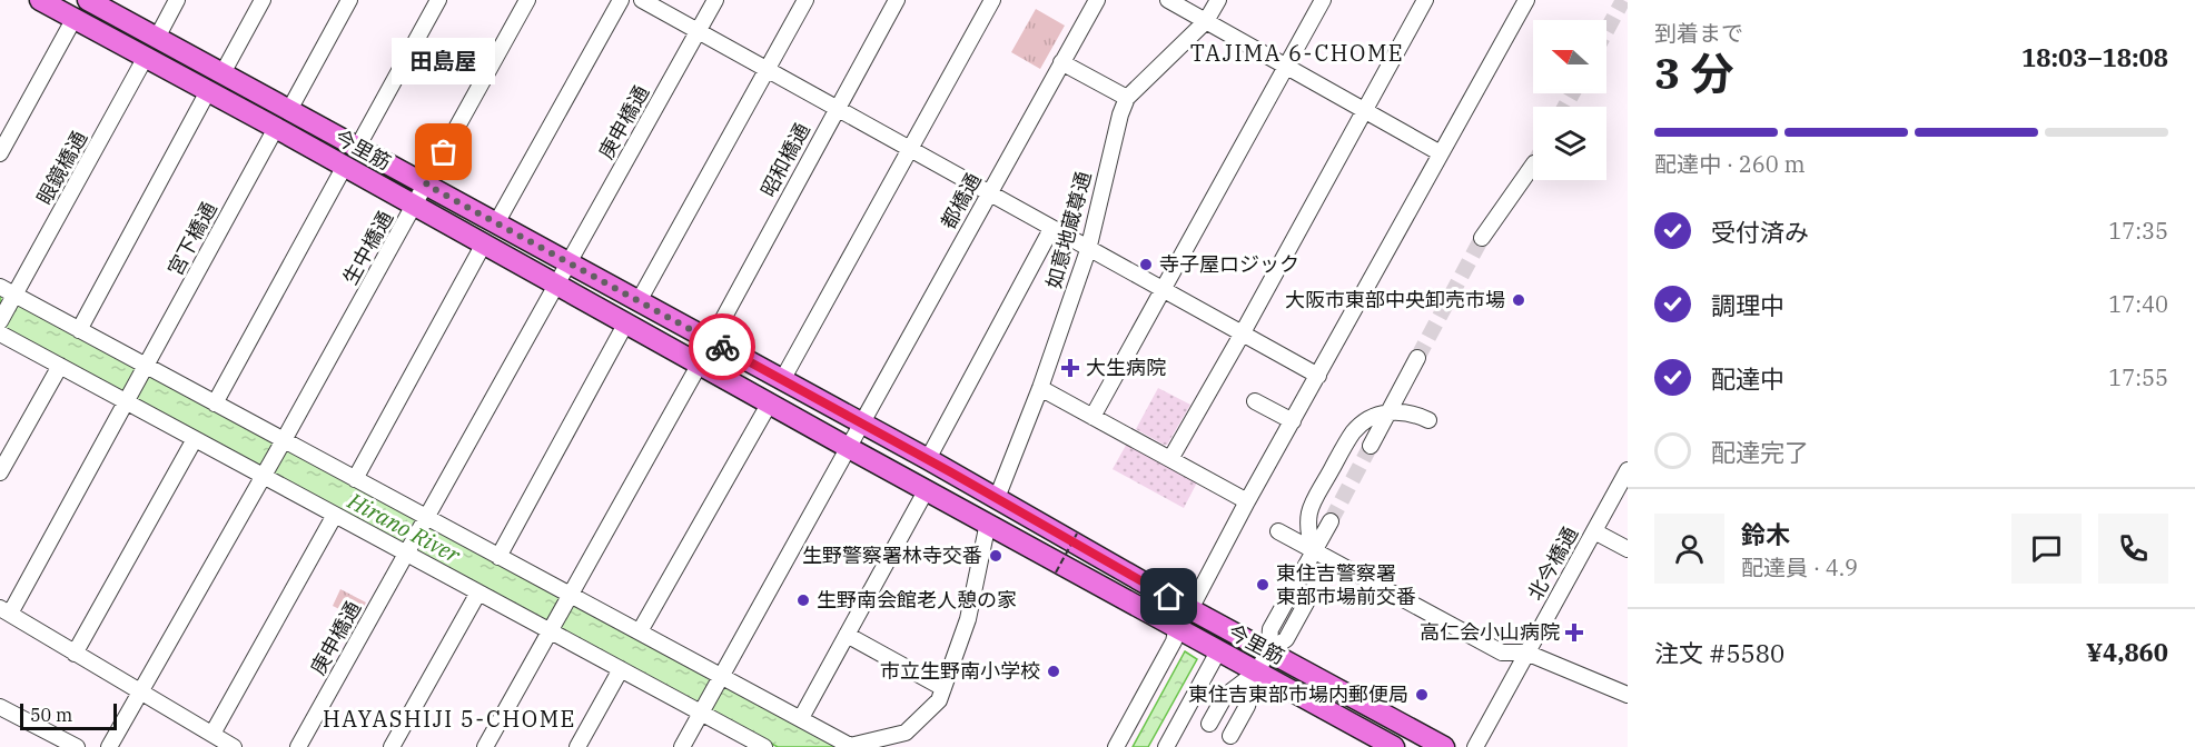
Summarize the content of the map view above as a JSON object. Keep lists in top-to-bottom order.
{
  "streets": {
    "main road": ["今里筋"],
    "street": [
      "庚申橋通",
      "昭和橋通",
      "眼鏡橋通",
      "都橋通",
      "如意地蔵尊通",
      "宮下橋通",
      "生中橋通",
      "北今橋通"
    ]
  },
  "crossings": [
    ["庚申橋通", "今里筋"],
    ["今里筋", "昭和橋通"],
    ["今里筋", "眼鏡橋通"],
    ["今里筋", "都橋通"],
    ["今里筋", "如意地蔵尊通"],
    ["今里筋", "宮下橋通"],
    ["今里筋", "生中橋通"]
  ],
  "districts": ["TAJIMA 6-CHOME", "HAYASHIJI 5-CHOME"],
  "water": ["Hirano River"],
  "places": {
    "other": [
      "田島屋",
      "寺子屋ロジック",
      "大阪市東部中央卸売市場",
      "生野警察署林寺交番",
      "東住吉警察署 東部市場前交番",
      "生野南会館老人憩の家",
      "市立生野南小学校",
      "東住吉東部市場内郵便局"
    ],
    "health": ["大生病院", "高仁会小山病院"]
  },
  "scale_bar": "50 m",
  "north": "left",
  "page": {
    "heading": ["3 分", "到着まで", "18:03–18:08"],
    "panel": [
      "鈴木",
      "配達員 · 4.9",
      "注文 #5580",
      "¥4,860"
    ],
    "bubble": "田島屋",
    "bar": "配達中 · 260 m",
    "list": [
      ["受付済み", "17:35"],
      ["調理中", "17:40"],
      ["配達中", "17:55"],
      "配達完了"
    ],
    "scale": "50 m"
  }
}
